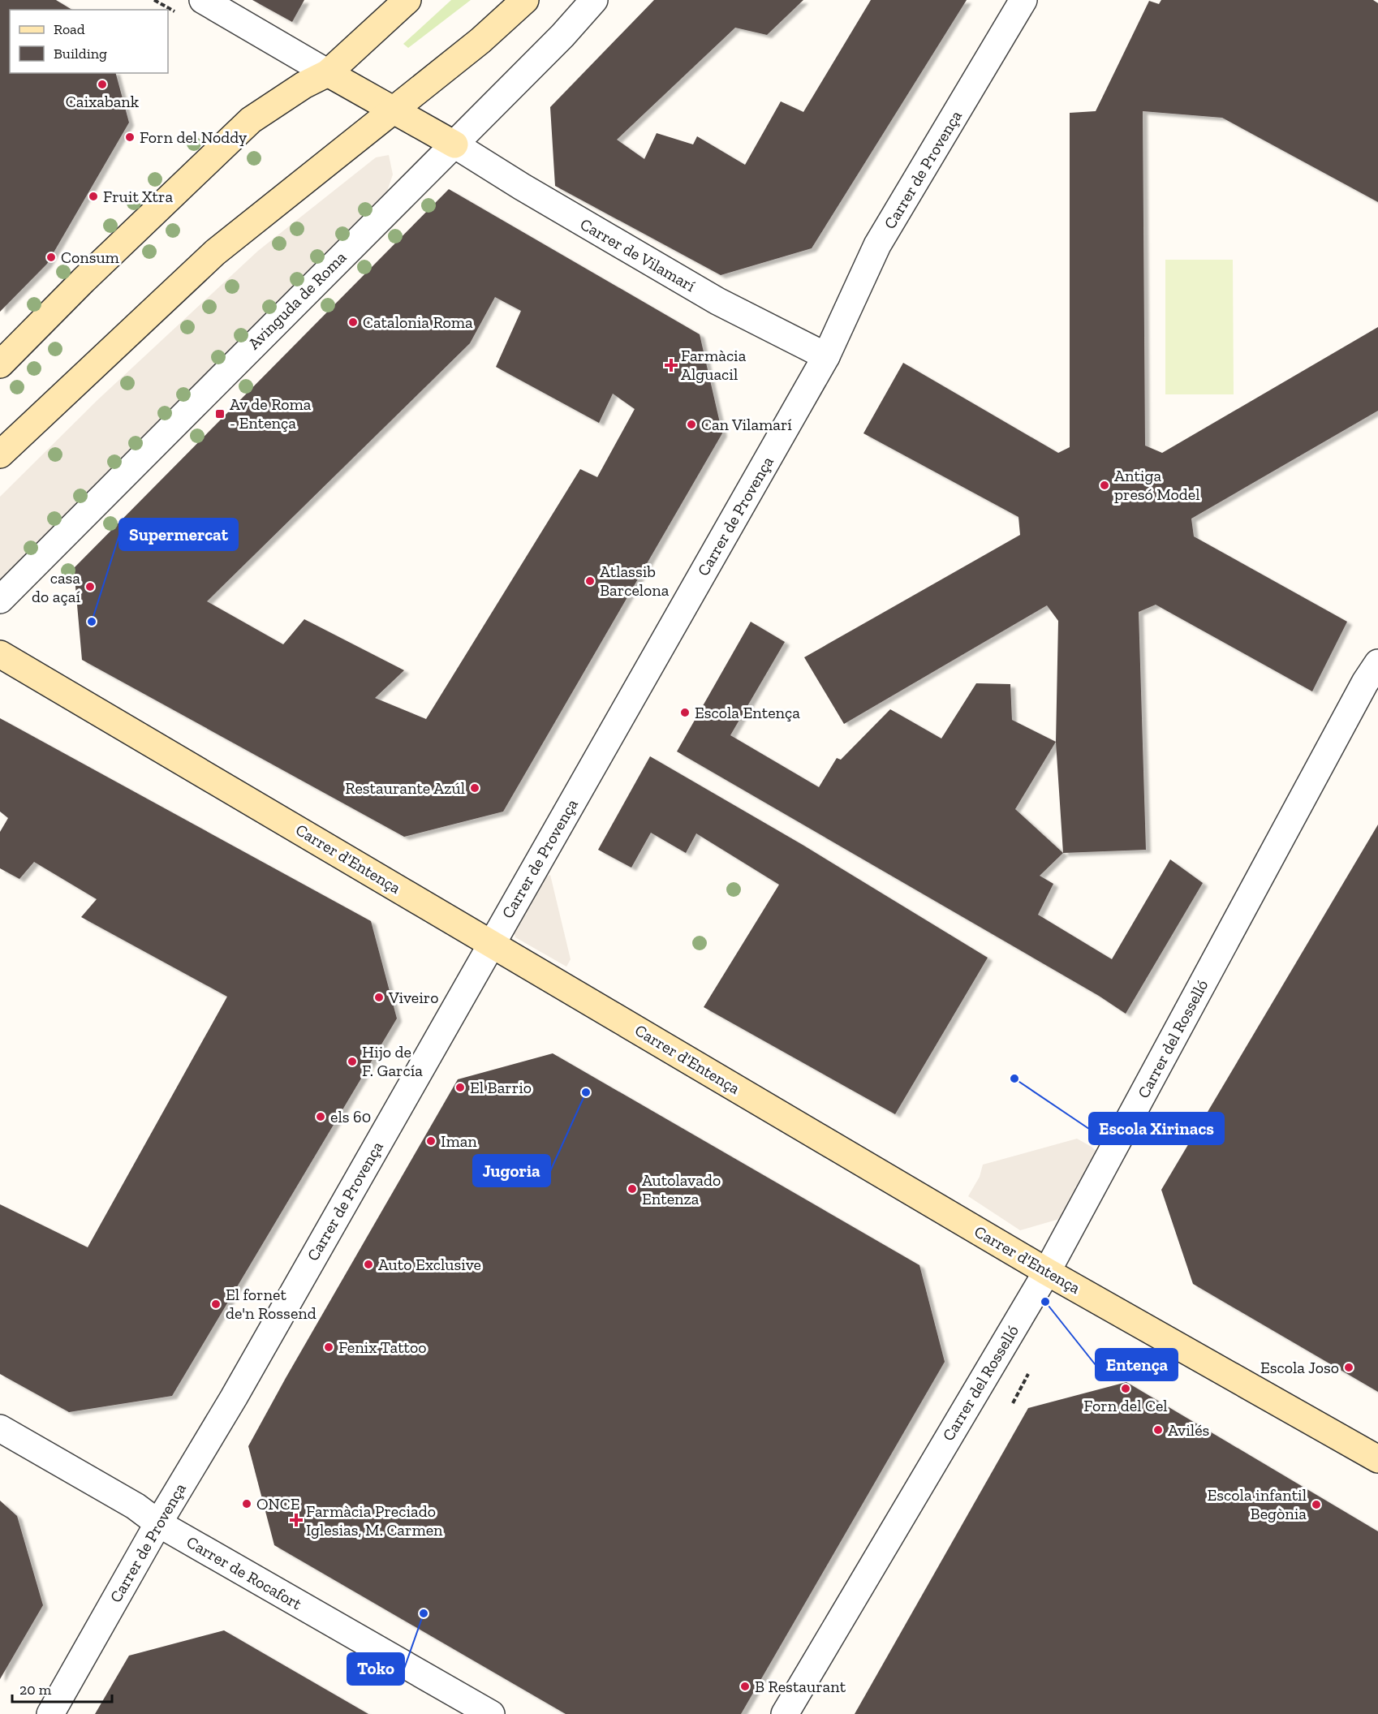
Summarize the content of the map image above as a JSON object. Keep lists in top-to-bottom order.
{
  "streets": {
    "main road": ["Carrer d'Entença"],
    "street": [
      "Carrer de Provença",
      "Carrer de Vilamarí",
      "Avinguda de Roma",
      "Carrer del Rosselló",
      "Carrer de Rocafort"
    ]
  },
  "crossings": [
    ["Carrer de Provença", "Carrer de Vilamarí"],
    ["Carrer de Provença", "Carrer d'Entença"],
    ["Carrer de Provença", "Carrer de Rocafort"],
    ["Carrer de Vilamarí", "Avinguda de Roma"],
    ["Carrer d'Entença", "Carrer del Rosselló"]
  ],
  "places": {
    "other": [
      "Caixabank",
      "Forn del Noddy",
      "Fruit Xtra",
      "Consum",
      "Catalonia Roma",
      "Can Vilamarí",
      "Antiga presó Model",
      "Atlassib Barcelona",
      "casa do açaí",
      "Supermercat",
      "Escola Entença",
      "Restaurante Azúl",
      "Viveiro",
      "Hijo de F. García",
      "Escola Xirinacs",
      "El Barrio",
      "Jugoria",
      "els 60",
      "Iman",
      "Autolavado Entenza",
      "Auto Exclusive",
      "Entença",
      "El fornet de'n Rossend",
      "Fenix Tattoo",
      "Escola Joso",
      "Forn del Cel",
      "Avilés",
      "ONCE",
      "Escola infantil Begònia",
      "Toko",
      "B Restaurant"
    ],
    "health": ["Farmàcia Alguacil", "Farmàcia Preciado Iglesias, M. Carmen"],
    "transit": ["Av de Roma - Entença"]
  },
  "legend": ["Road", "Building"],
  "scale_bar": "20 m"
}
